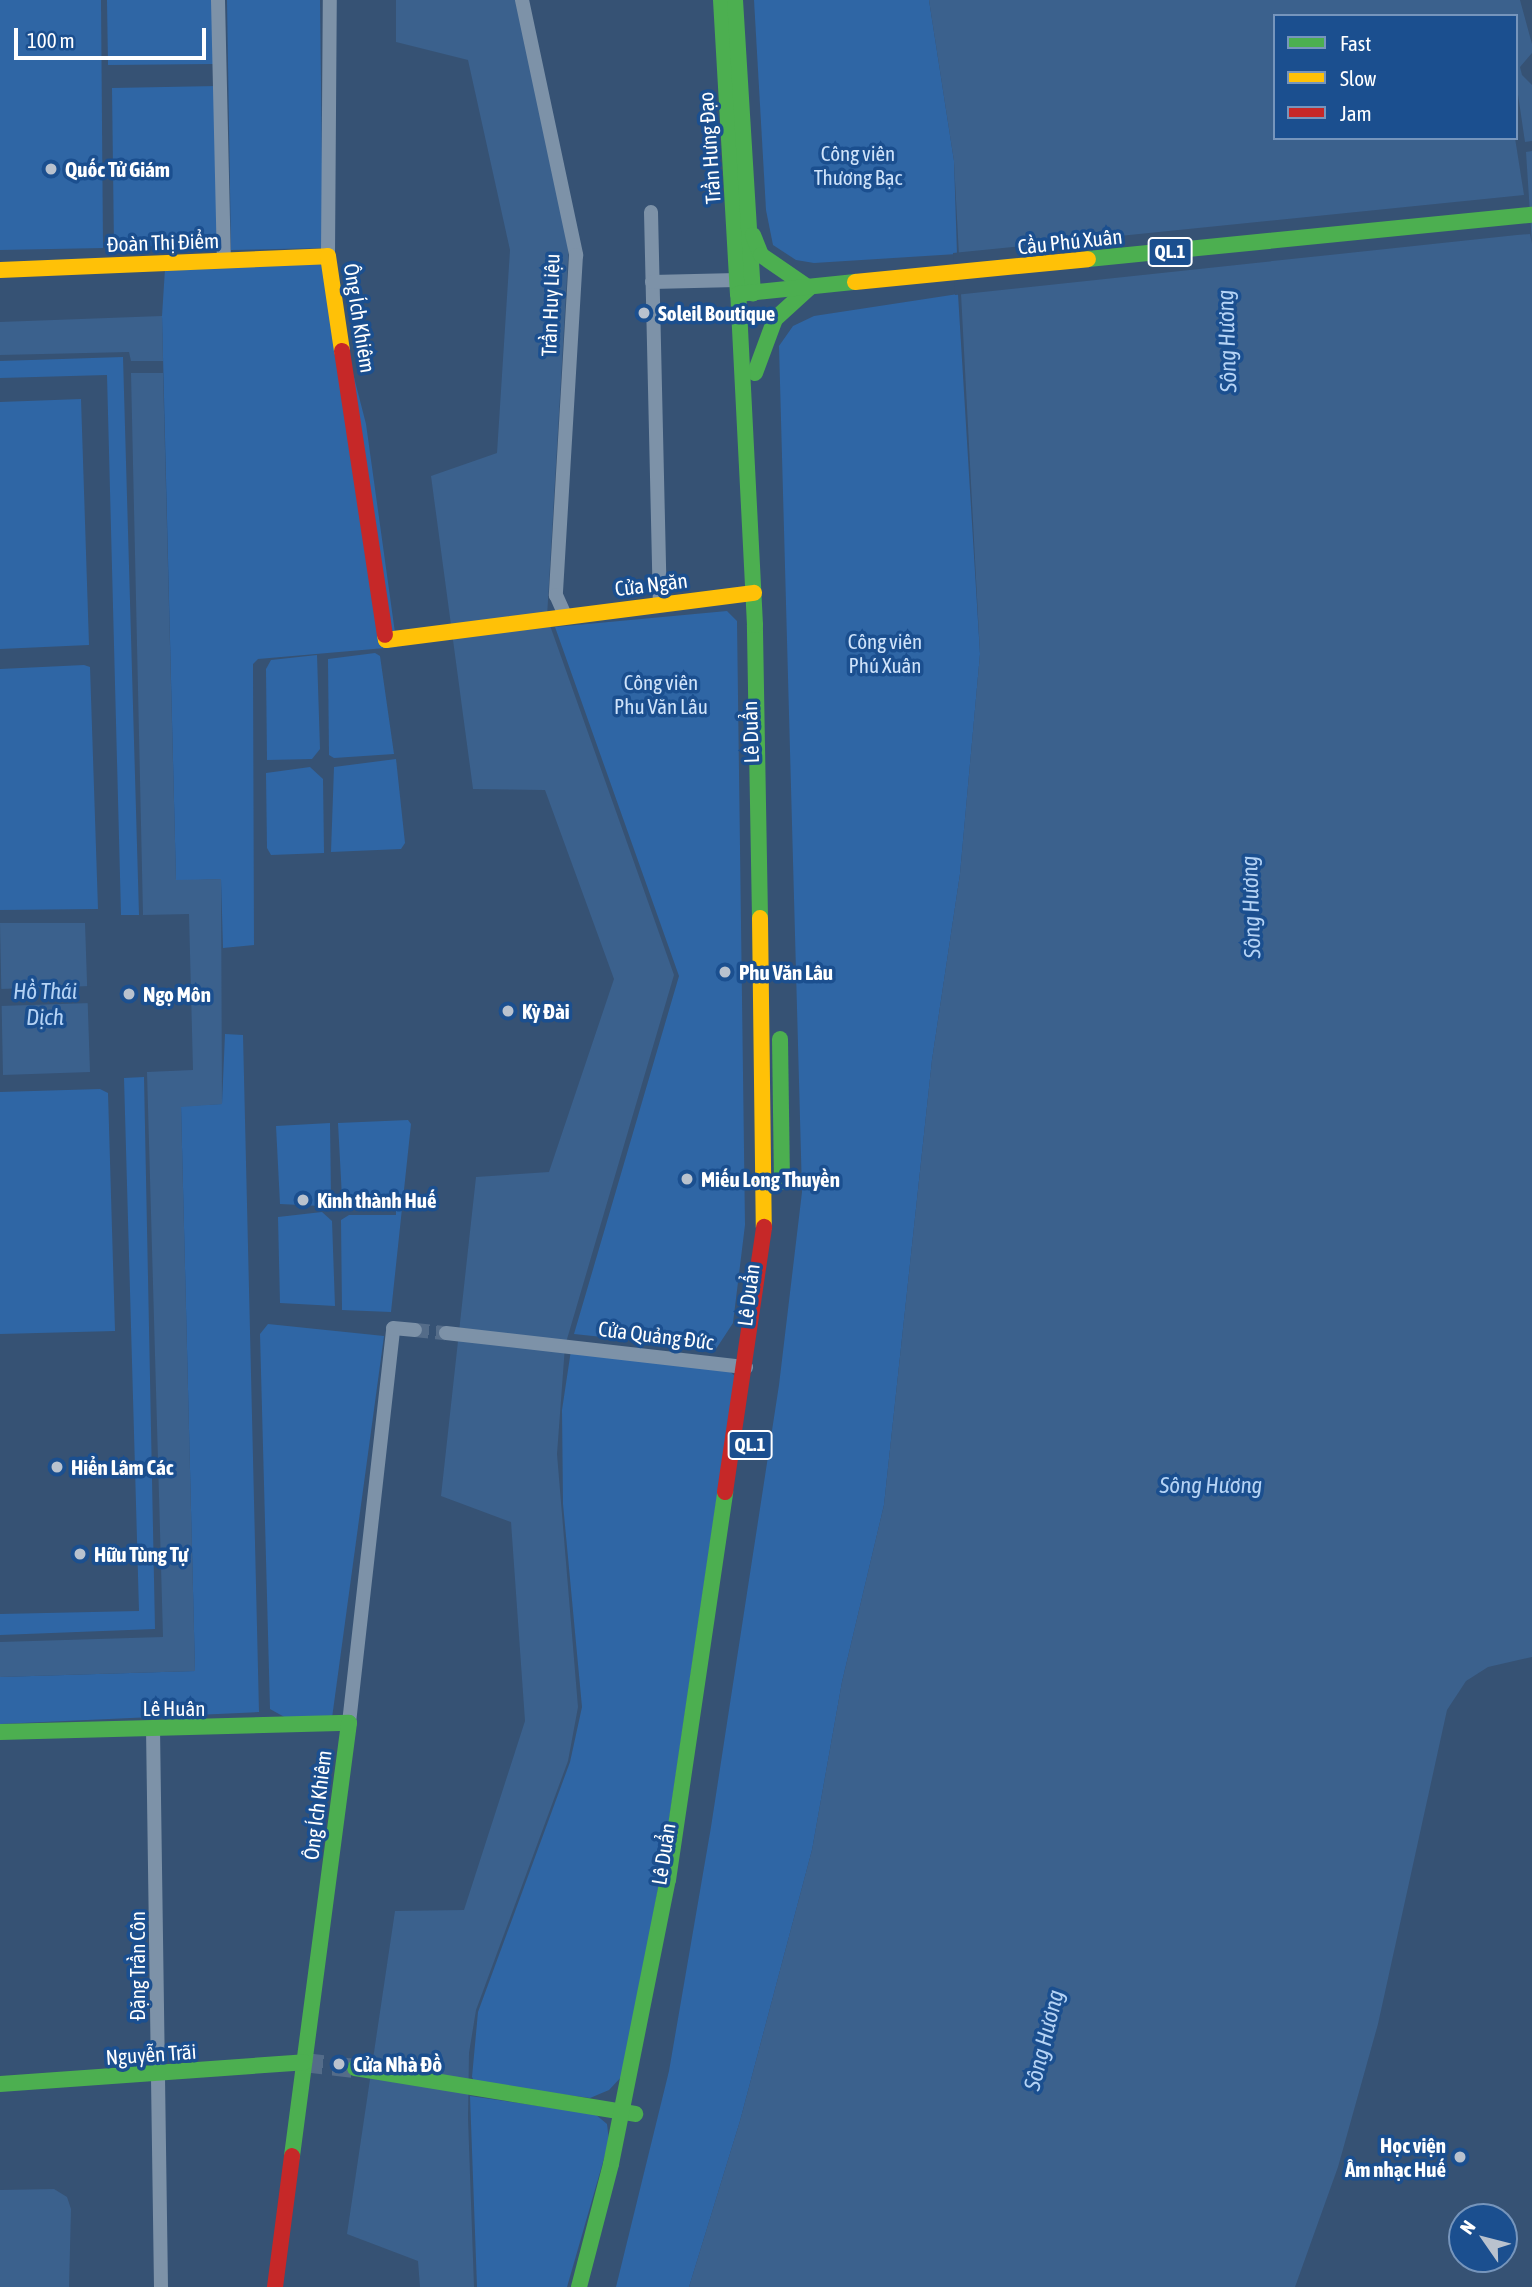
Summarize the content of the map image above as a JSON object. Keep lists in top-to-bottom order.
{
  "streets": {
    "main road": [
      "Trần Hưng Đạo",
      "Cầu Phú Xuân",
      "Đoàn Thị Điểm",
      "QL.1",
      "Ông Ích Khiêm",
      "Cửa Ngăn",
      "Lê Duẩn",
      "Lê Huân",
      "Nguyễn Trãi"
    ],
    "street": ["Trần Huy Liệu", "Cửa Quảng Đức", "Đặng Trần Côn"]
  },
  "crossings": [
    ["Trần Hưng Đạo", "Cầu Phú Xuân"],
    ["Trần Hưng Đạo", "Lê Duẩn"],
    ["Cầu Phú Xuân", "QL.1"],
    ["Cầu Phú Xuân", "Lê Duẩn"],
    ["Đoàn Thị Điểm", "Ông Ích Khiêm"],
    ["QL.1", "Lê Duẩn"],
    ["Trần Huy Liệu", "Cửa Ngăn"],
    ["Ông Ích Khiêm", "Cửa Ngăn"],
    ["Ông Ích Khiêm", "Lê Huân"],
    ["Ông Ích Khiêm", "Nguyễn Trãi"],
    ["Cửa Ngăn", "Lê Duẩn"],
    ["Lê Duẩn", "Cửa Quảng Đức"],
    ["Lê Huân", "Đặng Trần Côn"],
    ["Đặng Trần Côn", "Nguyễn Trãi"]
  ],
  "water": ["Sông Hương", "Hồ Thái Dịch"],
  "parks": ["Công viên Thương Bạc", "Công viên Phú Xuân", "Công viên Phu Văn Lâu"],
  "places": [
    "Quốc Tử Giám",
    "Soleil Boutique",
    "Phu Văn Lâu",
    "Ngọ Môn",
    "Kỳ Đài",
    "Miếu Long Thuyền",
    "Kinh thành Huế",
    "Hiển Lâm Các",
    "Hữu Tùng Tự",
    "Cửa Nhà Đồ",
    "Học viện Âm nhạc Huế"
  ],
  "legend": ["Fast", "Slow", "Jam"],
  "scale_bar": "100 m",
  "north": "top left"
}
